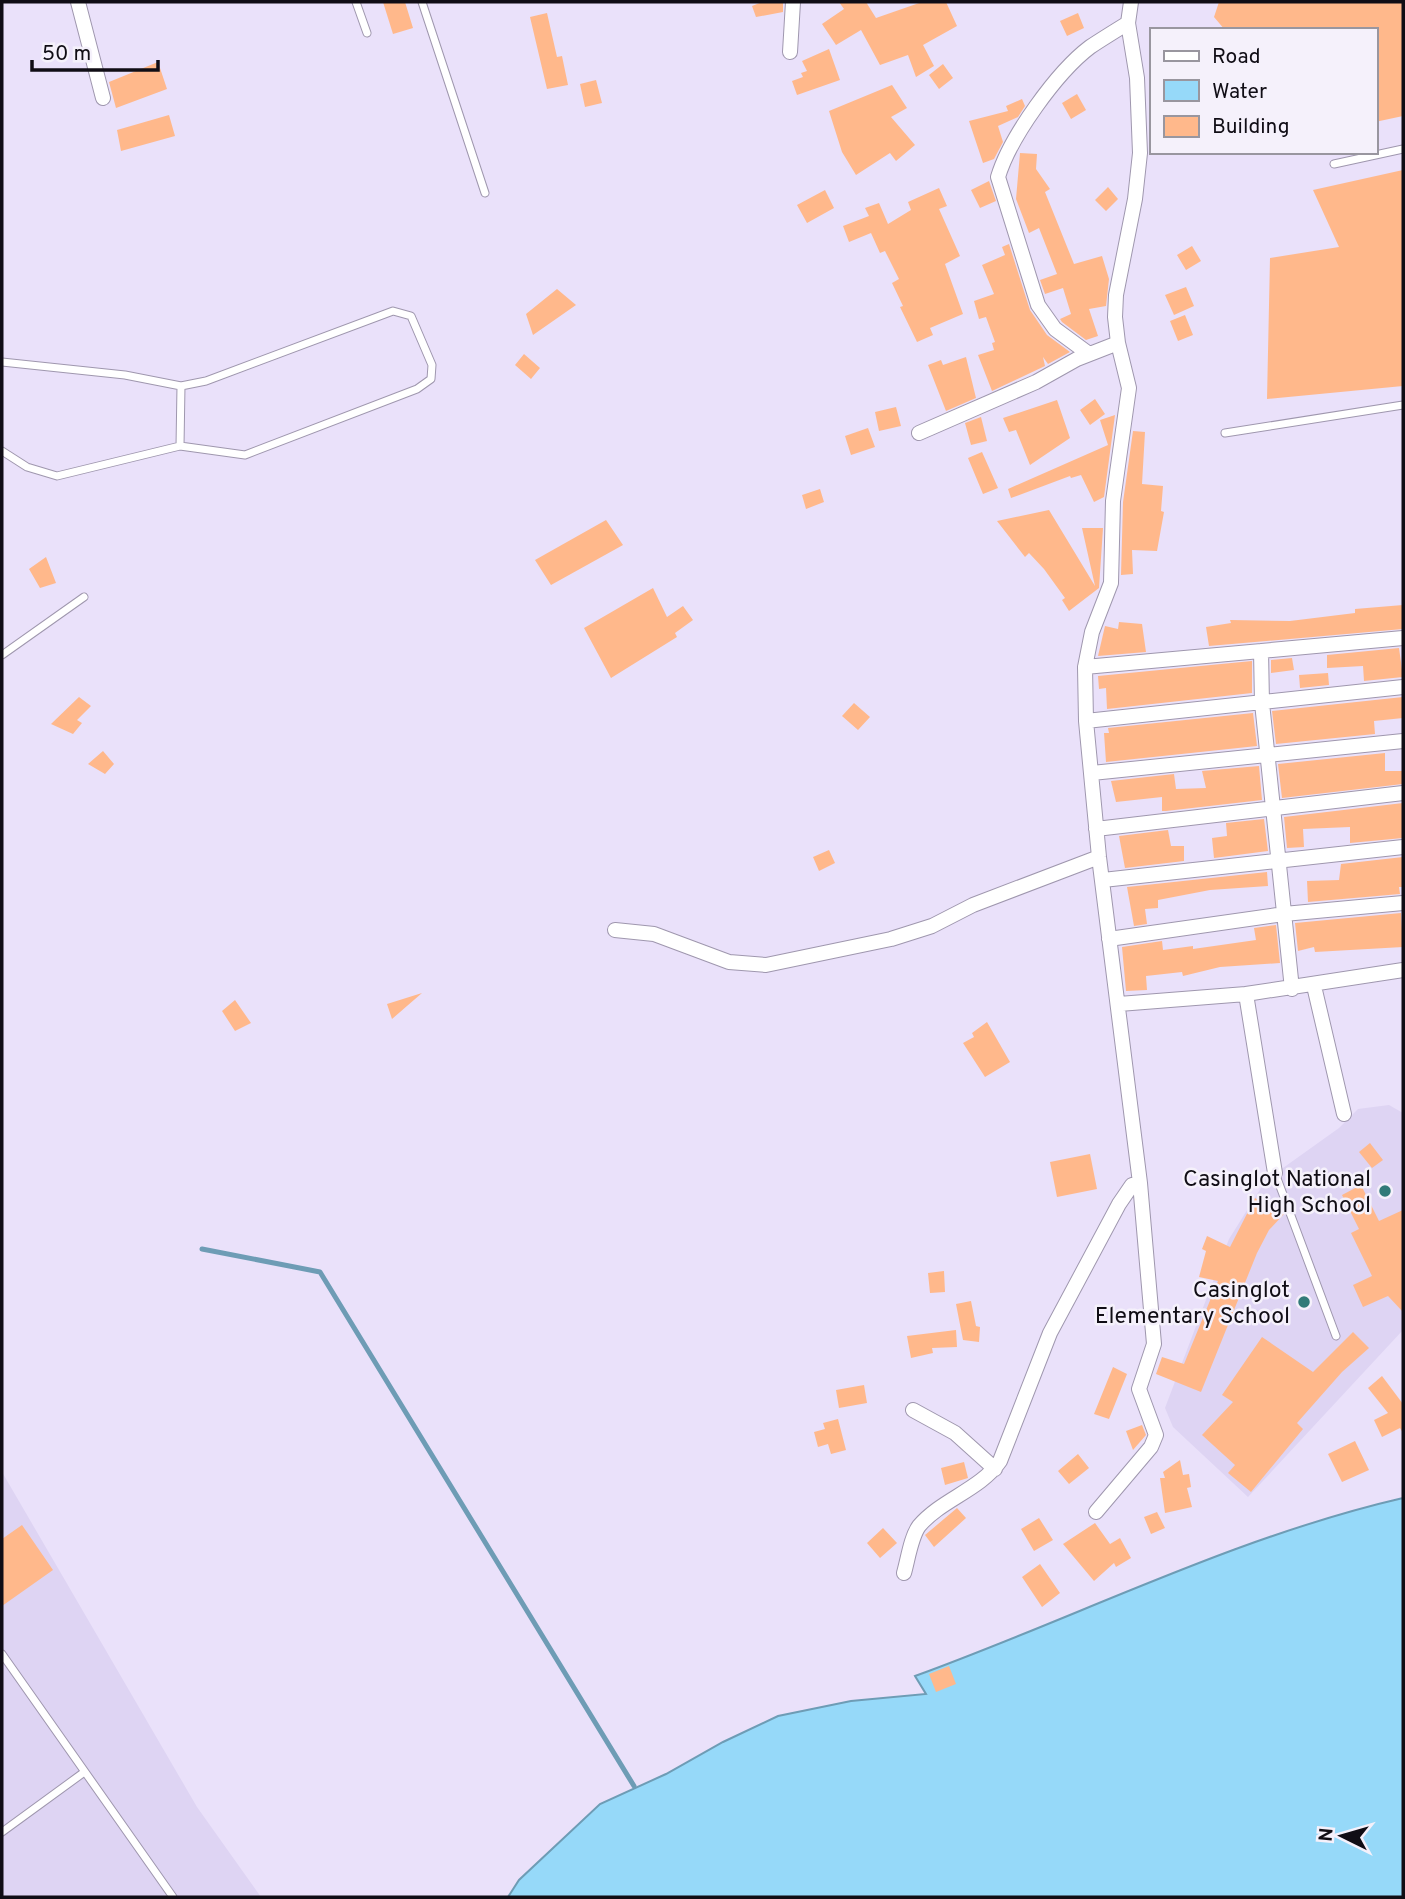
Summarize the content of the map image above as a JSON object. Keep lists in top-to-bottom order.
{
  "places": ["Casinglot National High School", "Casinglot Elementary School"],
  "legend": ["Road", "Water", "Building"],
  "scale_bar": "50 m",
  "north": "left"
}
